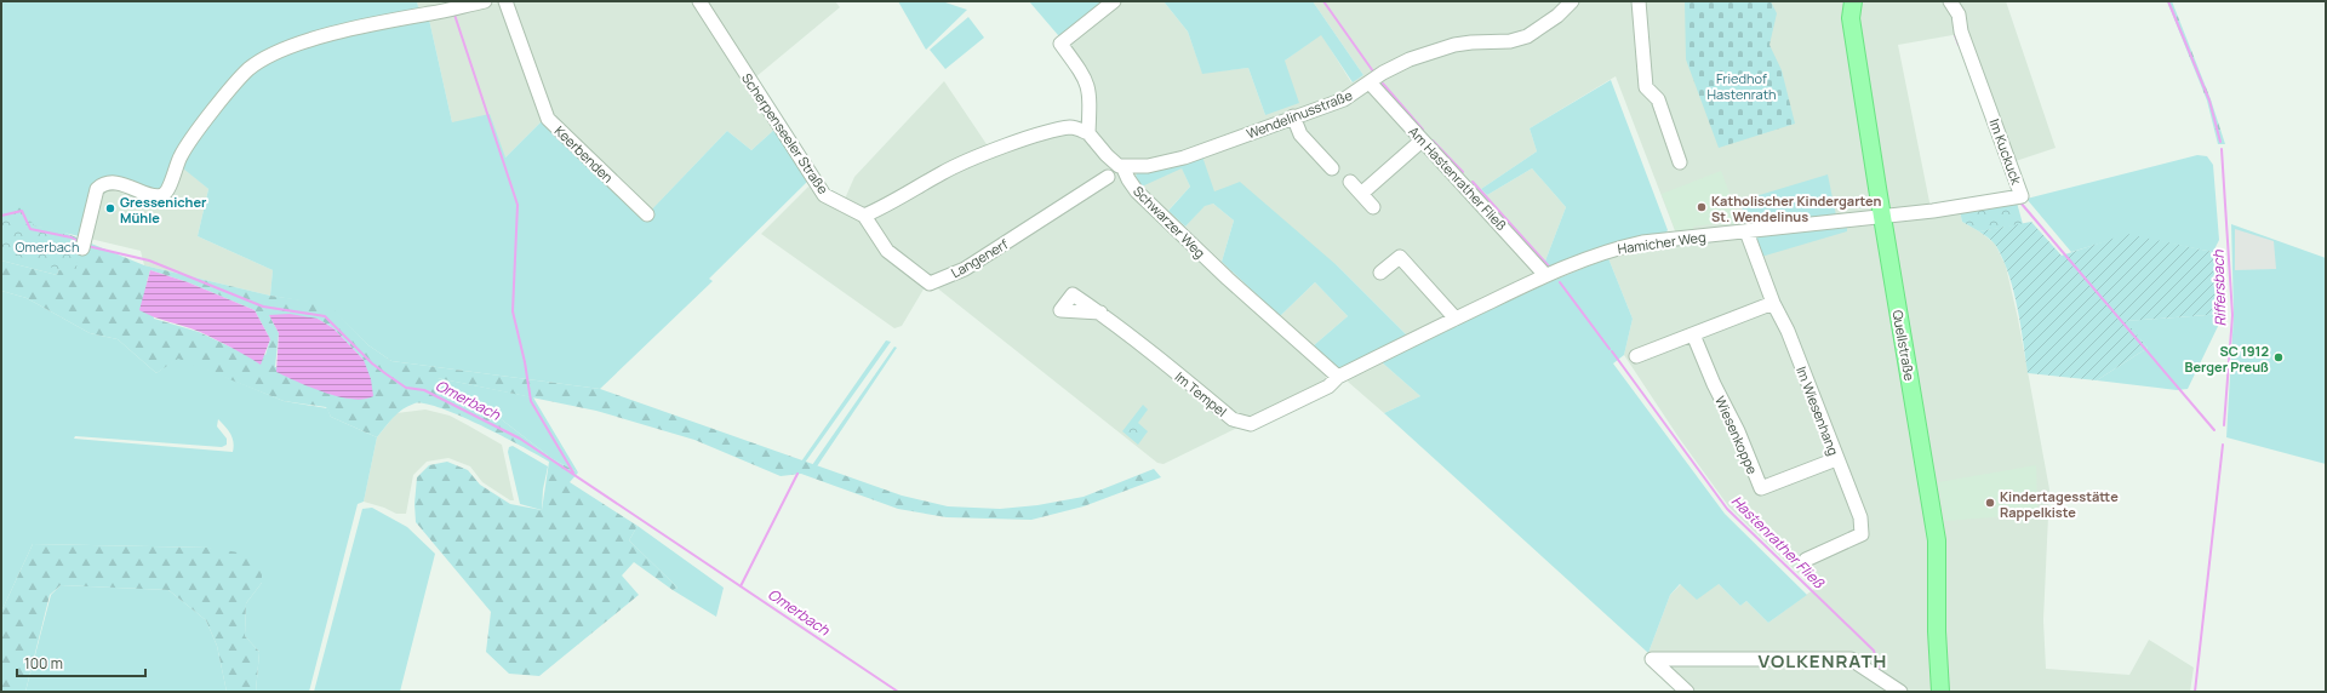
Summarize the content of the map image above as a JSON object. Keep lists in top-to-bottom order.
{
  "streets": {
    "main road": ["Quellstraße"],
    "street": [
      "Wendelinusstraße",
      "Scherpenseeler Straße",
      "Im Kuckuck",
      "Keerbenden",
      "Am Hastenrather Fließ",
      "Schwarzer Weg",
      "Hamicher Weg",
      "Langenerf",
      "Im Tempel",
      "Im Wiesenhang",
      "Wiesenkoppe"
    ]
  },
  "crossings": [
    ["Wendelinusstraße", "Am Hastenrather Fließ"],
    ["Wendelinusstraße", "Schwarzer Weg"],
    ["Scherpenseeler Straße", "Langenerf"],
    ["Im Kuckuck", "Hamicher Weg"],
    ["Im Kuckuck", "Quellstraße"],
    ["Am Hastenrather Fließ", "Hamicher Weg"],
    ["Schwarzer Weg", "Hamicher Weg"],
    ["Schwarzer Weg", "Im Tempel"],
    ["Hamicher Weg", "Quellstraße"],
    ["Hamicher Weg", "Im Tempel"],
    ["Hamicher Weg", "Im Wiesenhang"],
    ["Im Wiesenhang", "Wiesenkoppe"]
  ],
  "districts": ["VOLKENRATH"],
  "water": ["Riffersbach", "Omerbach", "Hastenrather Fließ"],
  "parks": ["Friedhof Hastenrath", "Omerbach"],
  "places": [
    "Katholischer Kindergarten St. Wendelinus",
    "Gressenicher Mühle",
    "SC 1912 Berger Preuß",
    "Kindertagesstätte Rappelkiste"
  ],
  "scale_bar": "100 m"
}
